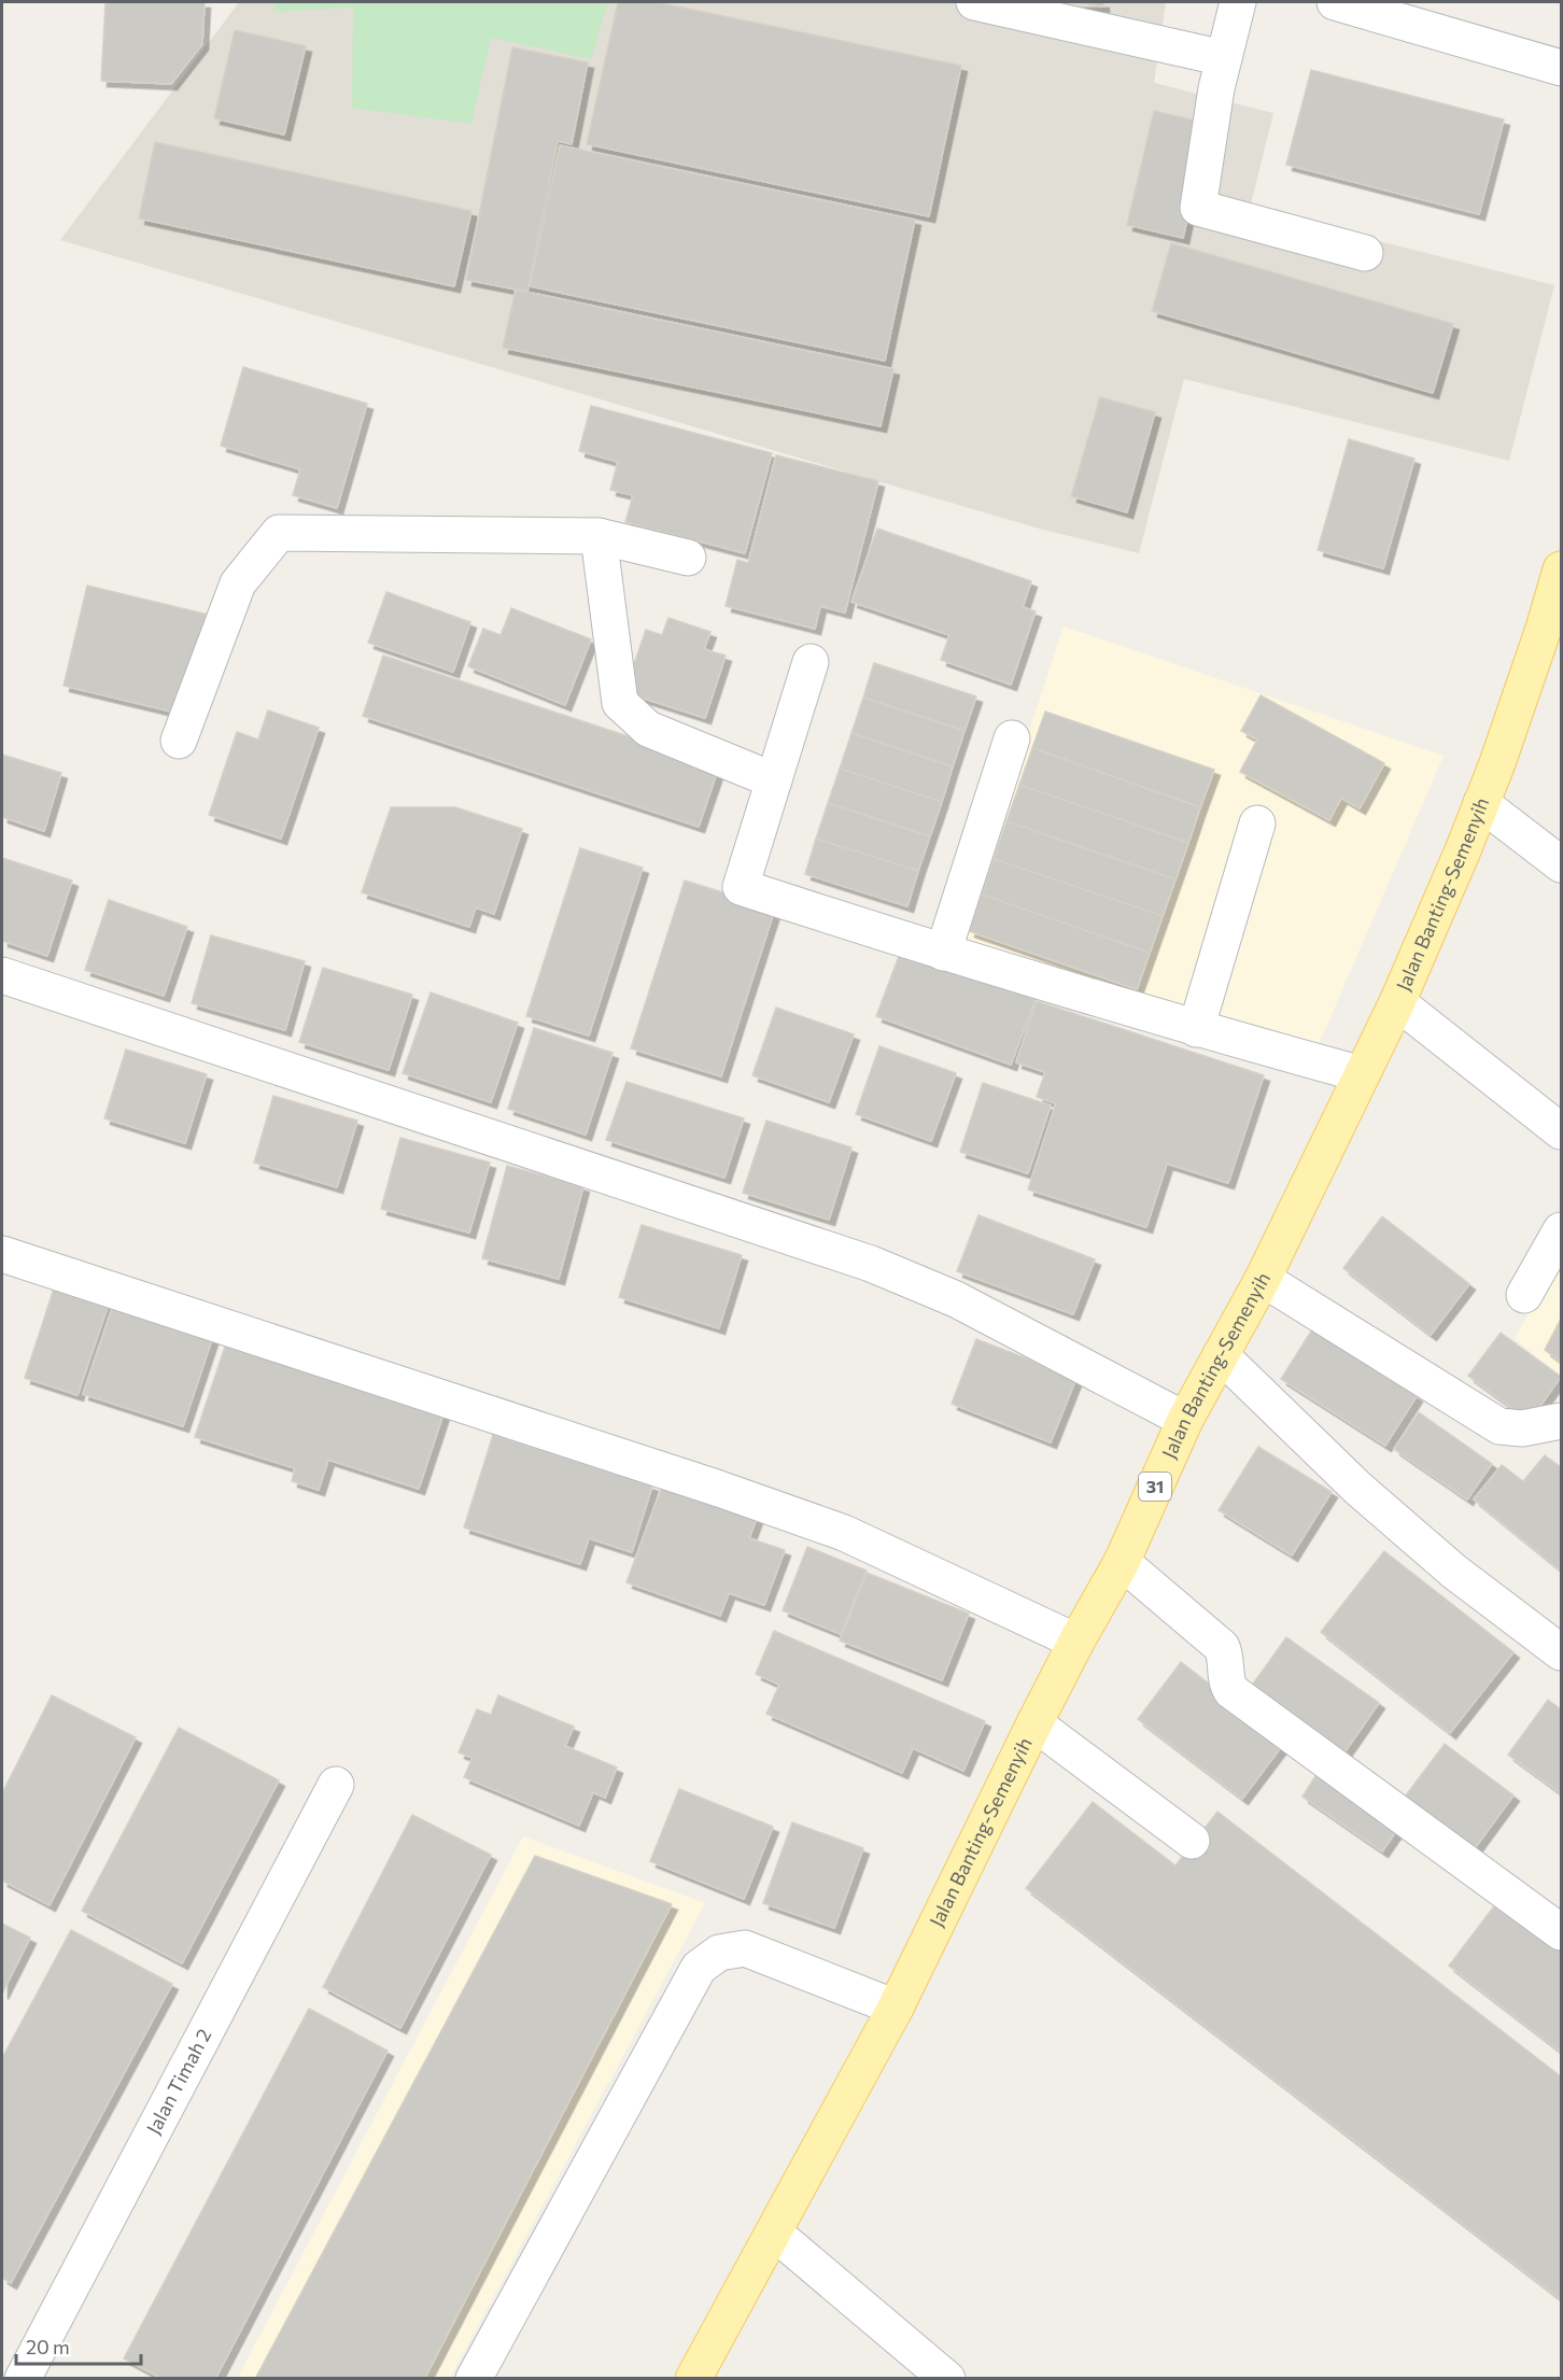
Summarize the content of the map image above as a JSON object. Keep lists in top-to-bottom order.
{
  "streets": {
    "main road": ["Jalan Banting-Semenyih", "31"],
    "street": ["Jalan Timah 2"]
  },
  "scale_bar": "20 m"
}
